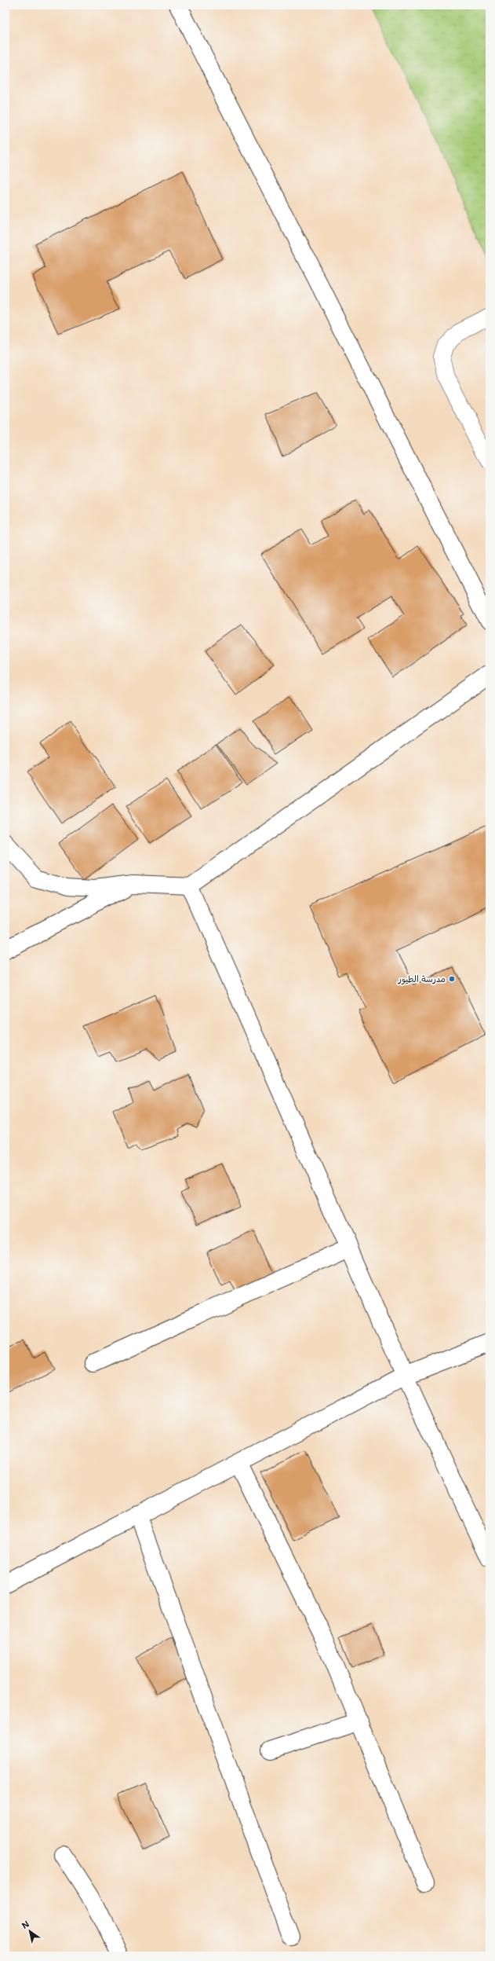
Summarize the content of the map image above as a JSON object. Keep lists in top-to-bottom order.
{
  "places": ["مدرسة الطيور"],
  "north": "top left"
}
